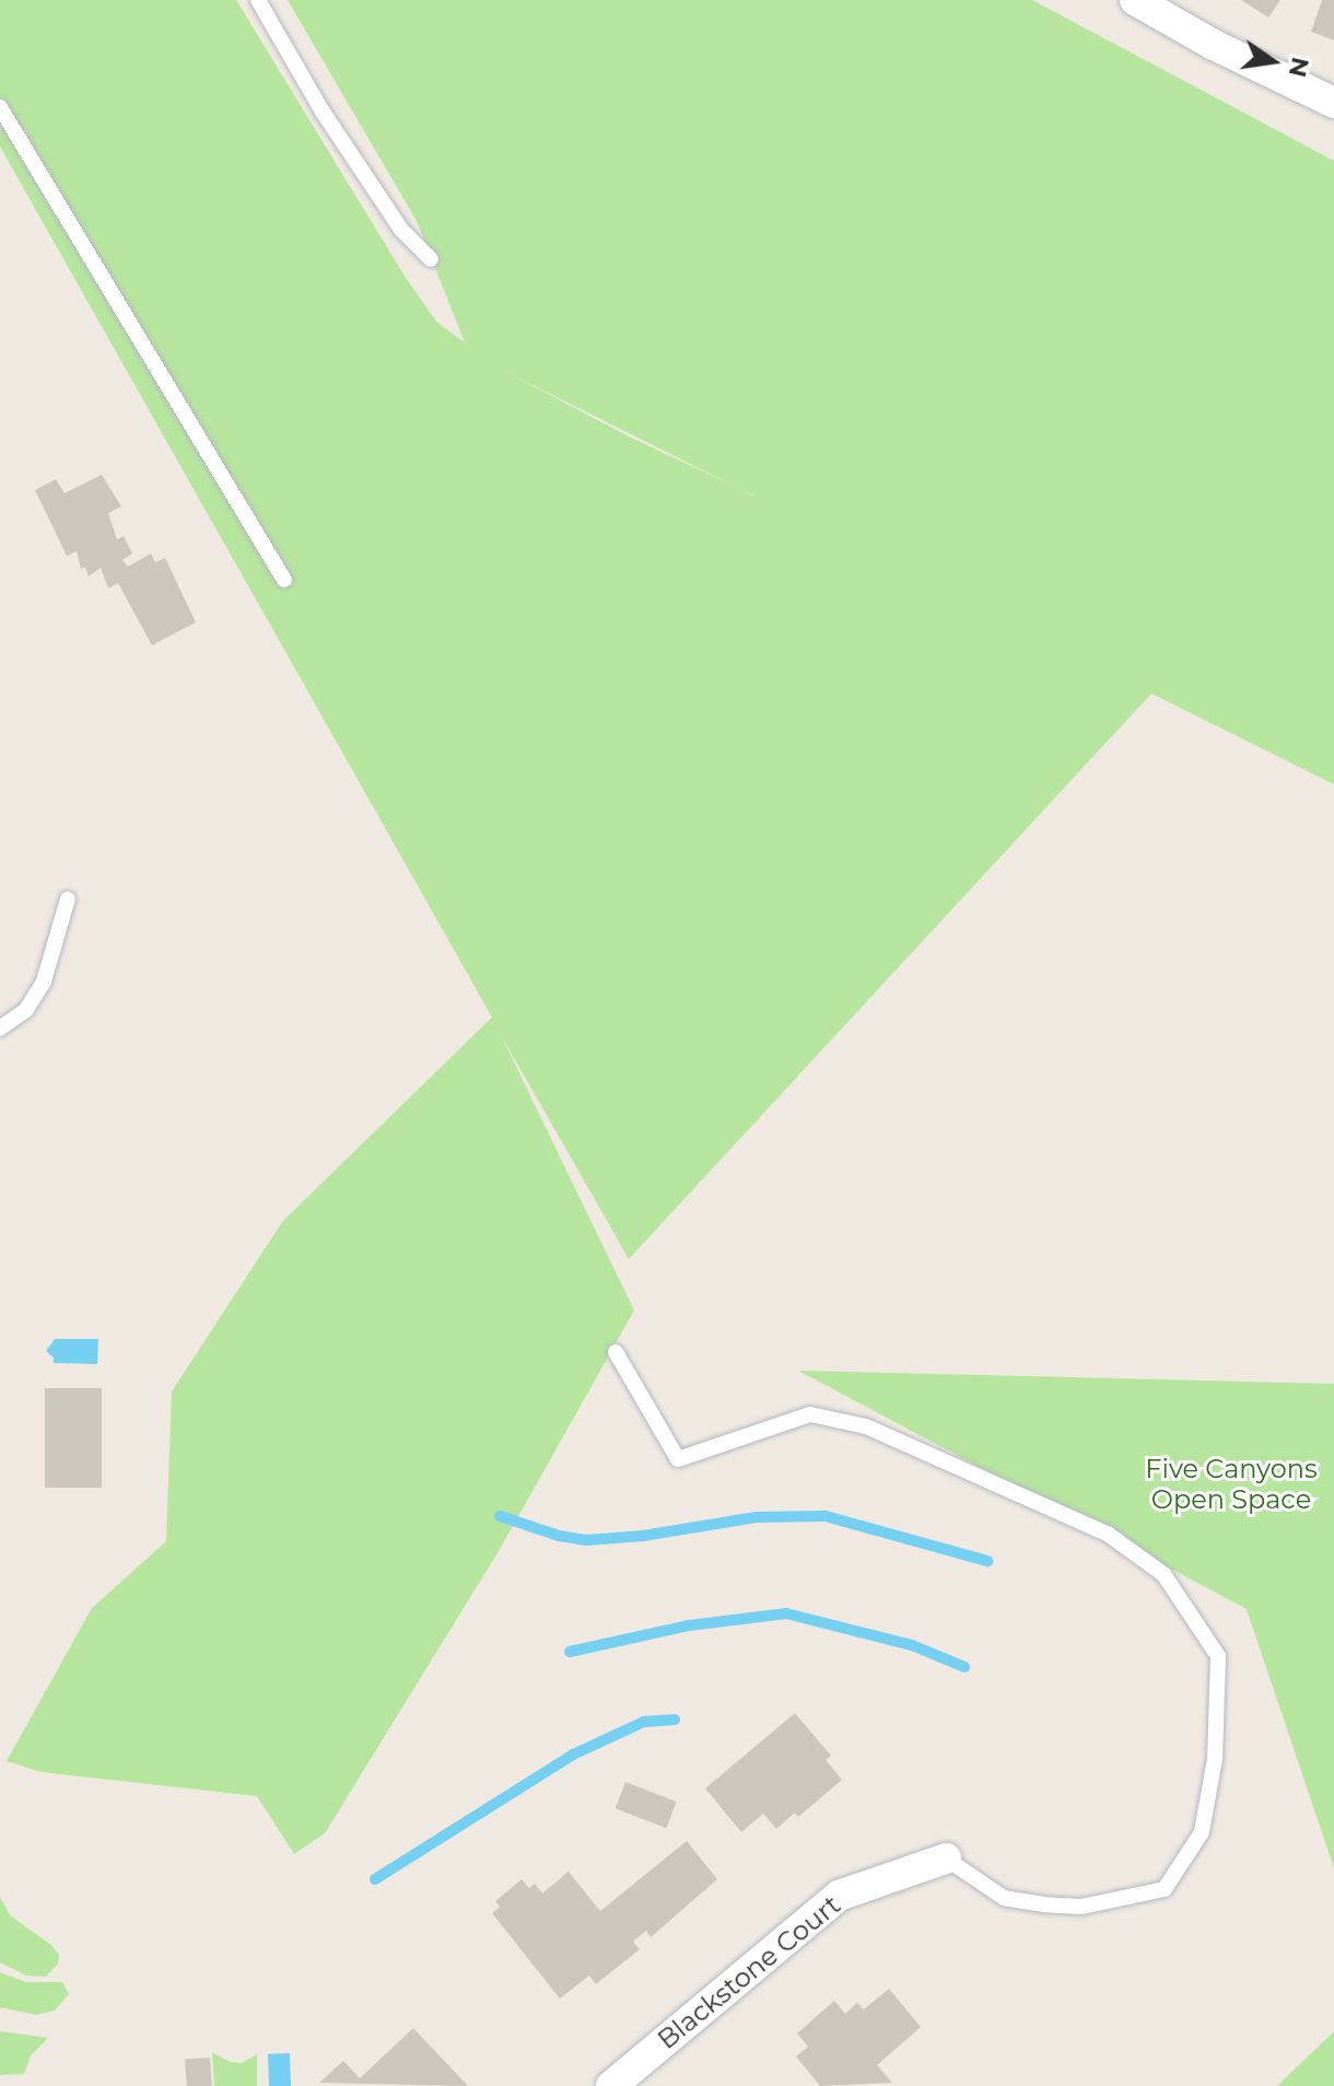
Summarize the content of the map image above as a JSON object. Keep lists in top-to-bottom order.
{
  "streets": {
    "street": ["Blackstone Court"]
  },
  "parks": ["Five Canyons Open Space"],
  "north": "right"
}
